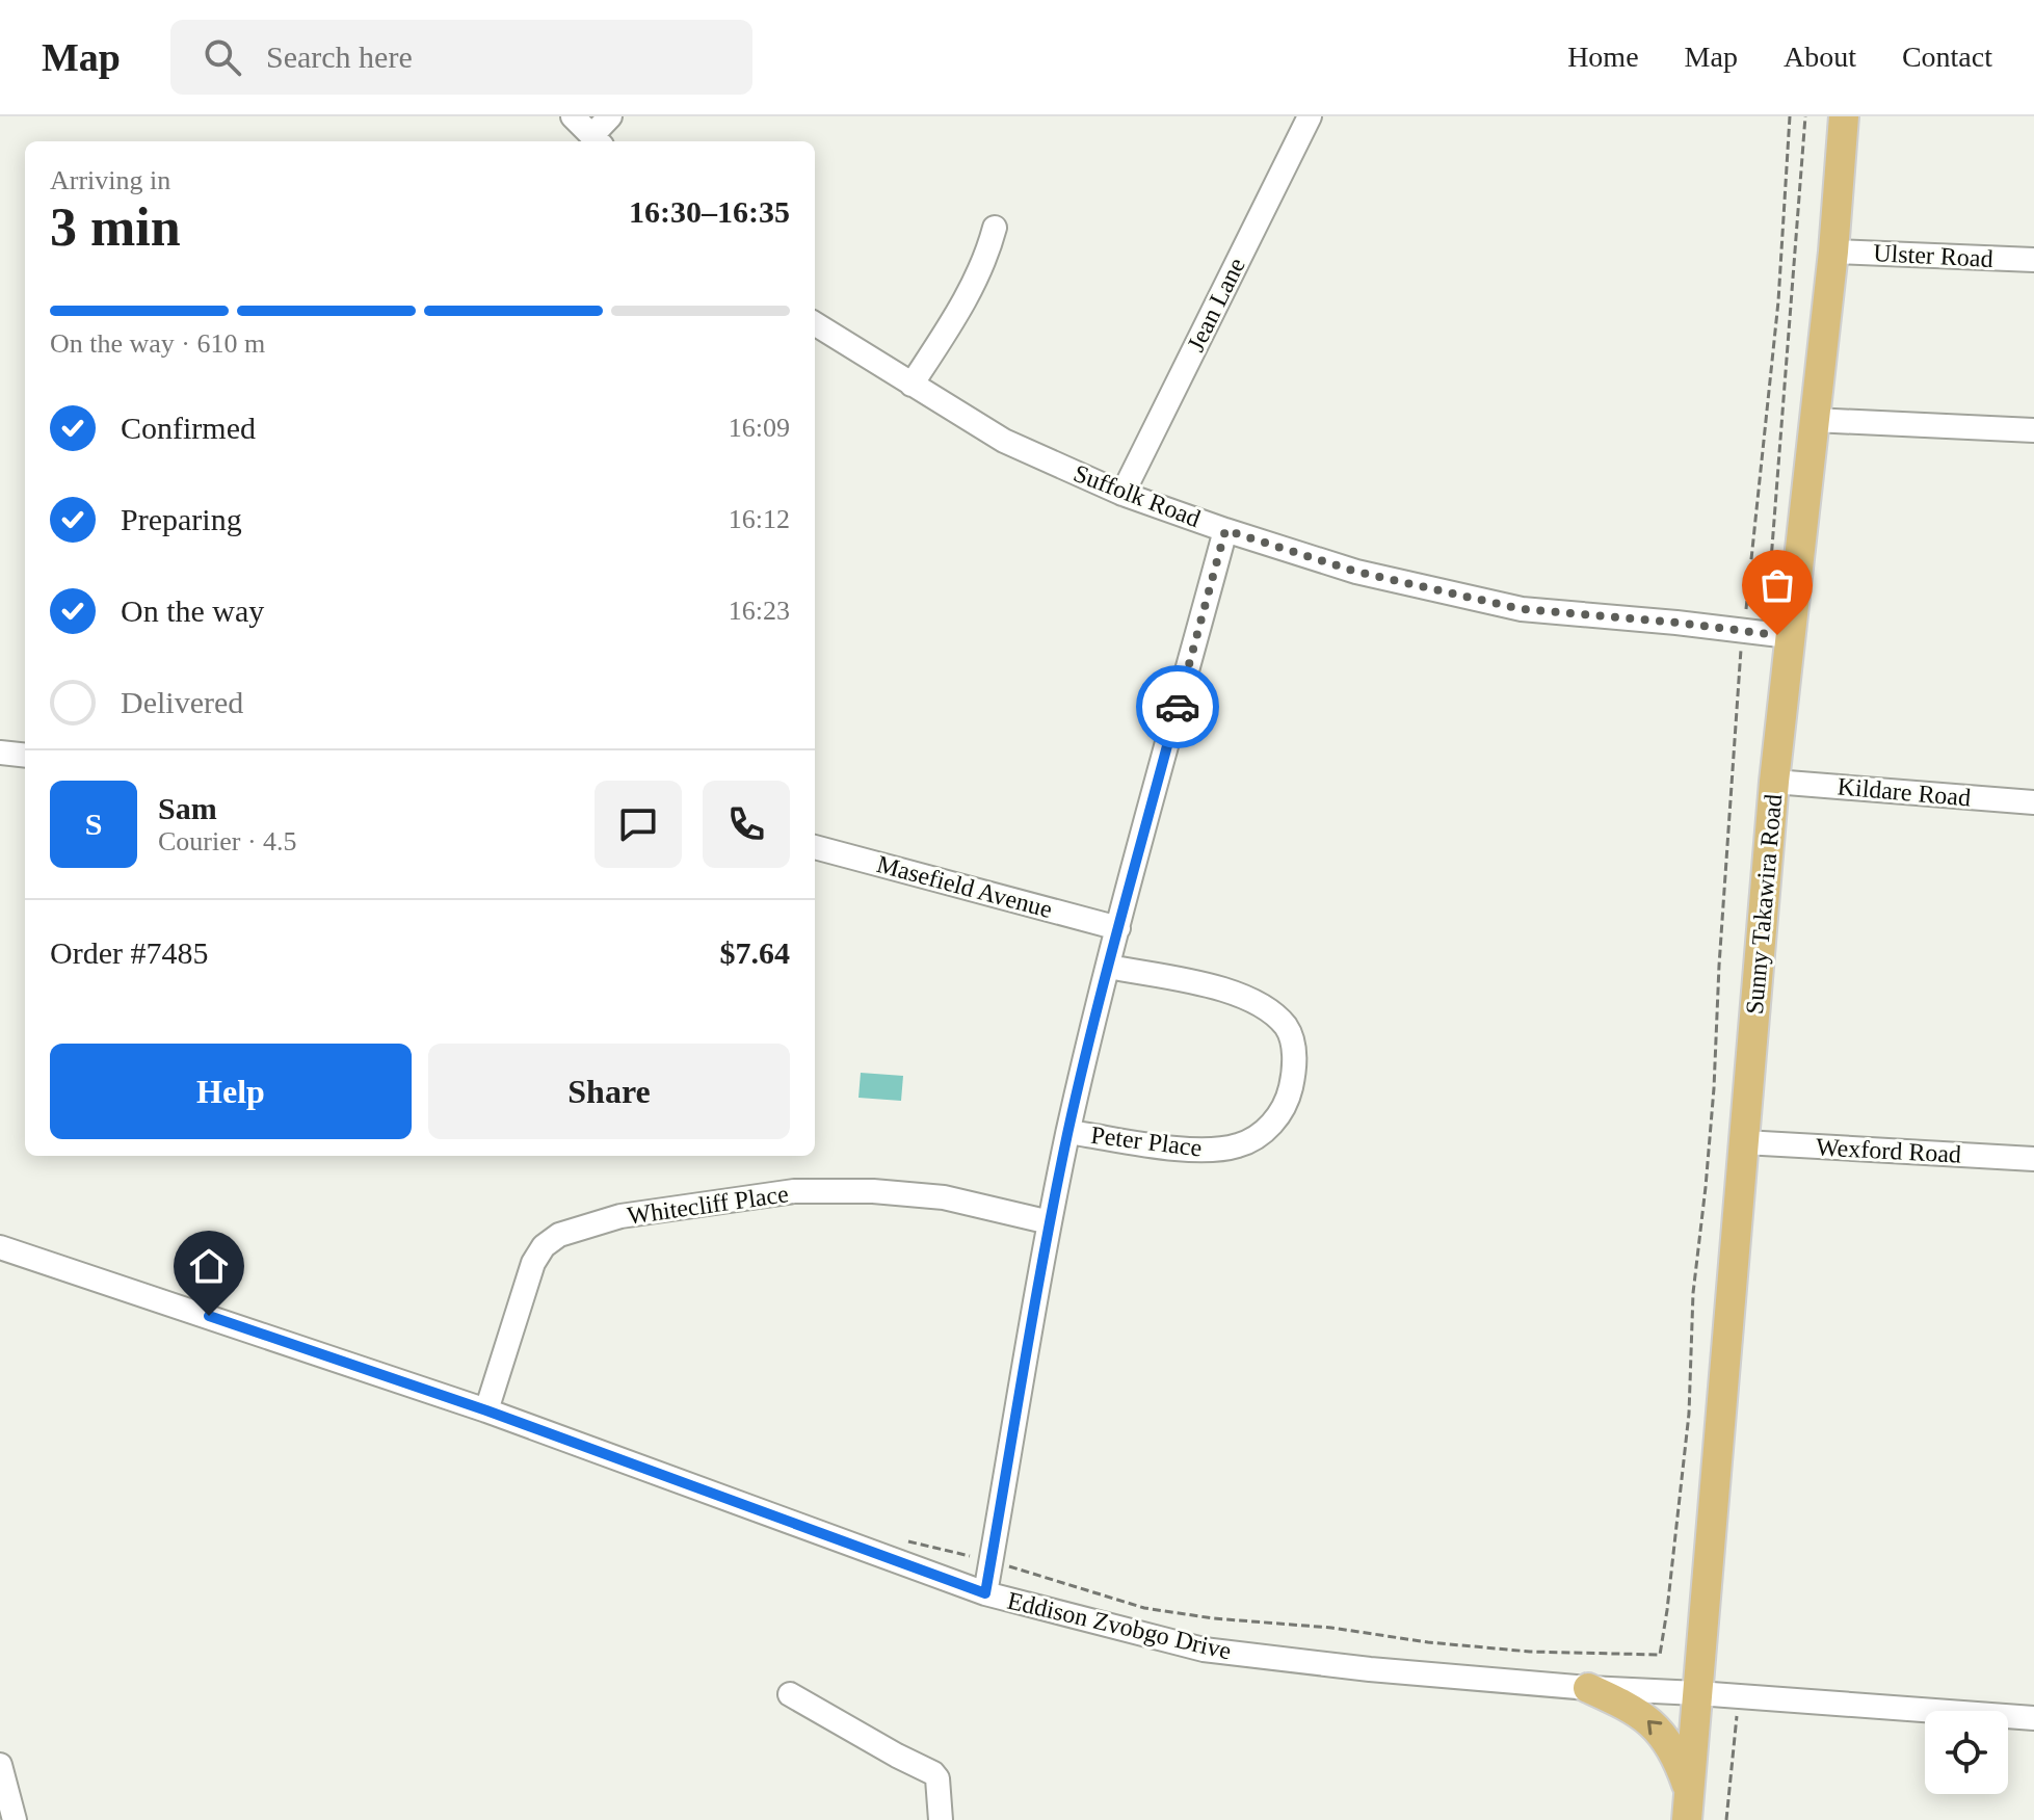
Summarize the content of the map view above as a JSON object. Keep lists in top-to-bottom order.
{
  "streets": {
    "main road": ["Sunny Takawira Road"],
    "street": [
      "Ulster Road",
      "Jean Lane",
      "Suffolk Road",
      "Kildare Road",
      "Masefield Avenue",
      "Peter Place",
      "Wexford Road",
      "Whitecliff Place",
      "Eddison Zvobgo Drive"
    ]
  },
  "crossings": [
    ["Ulster Road", "Sunny Takawira Road"],
    ["Jean Lane", "Suffolk Road"],
    ["Suffolk Road", "Sunny Takawira Road"],
    ["Kildare Road", "Sunny Takawira Road"],
    ["Sunny Takawira Road", "Wexford Road"],
    ["Sunny Takawira Road", "Eddison Zvobgo Drive"],
    ["Whitecliff Place", "Eddison Zvobgo Drive"]
  ],
  "page": {
    "header": "Map",
    "search": "Search here",
    "nav": [
      "Home",
      "Map",
      "About",
      "Contact"
    ],
    "heading": ["3 min", "Arriving in", "16:30–16:35"],
    "panel": [
      "Sam",
      "Courier · 4.5",
      "Order #7485",
      "$7.64"
    ],
    "bar": "On the way · 610 m",
    "list": [
      ["Confirmed", "16:09"],
      ["Preparing", "16:12"],
      ["On the way", "16:23"],
      "Delivered"
    ],
    "round": "S",
    "buttons": ["Help", "Share"]
  }
}
